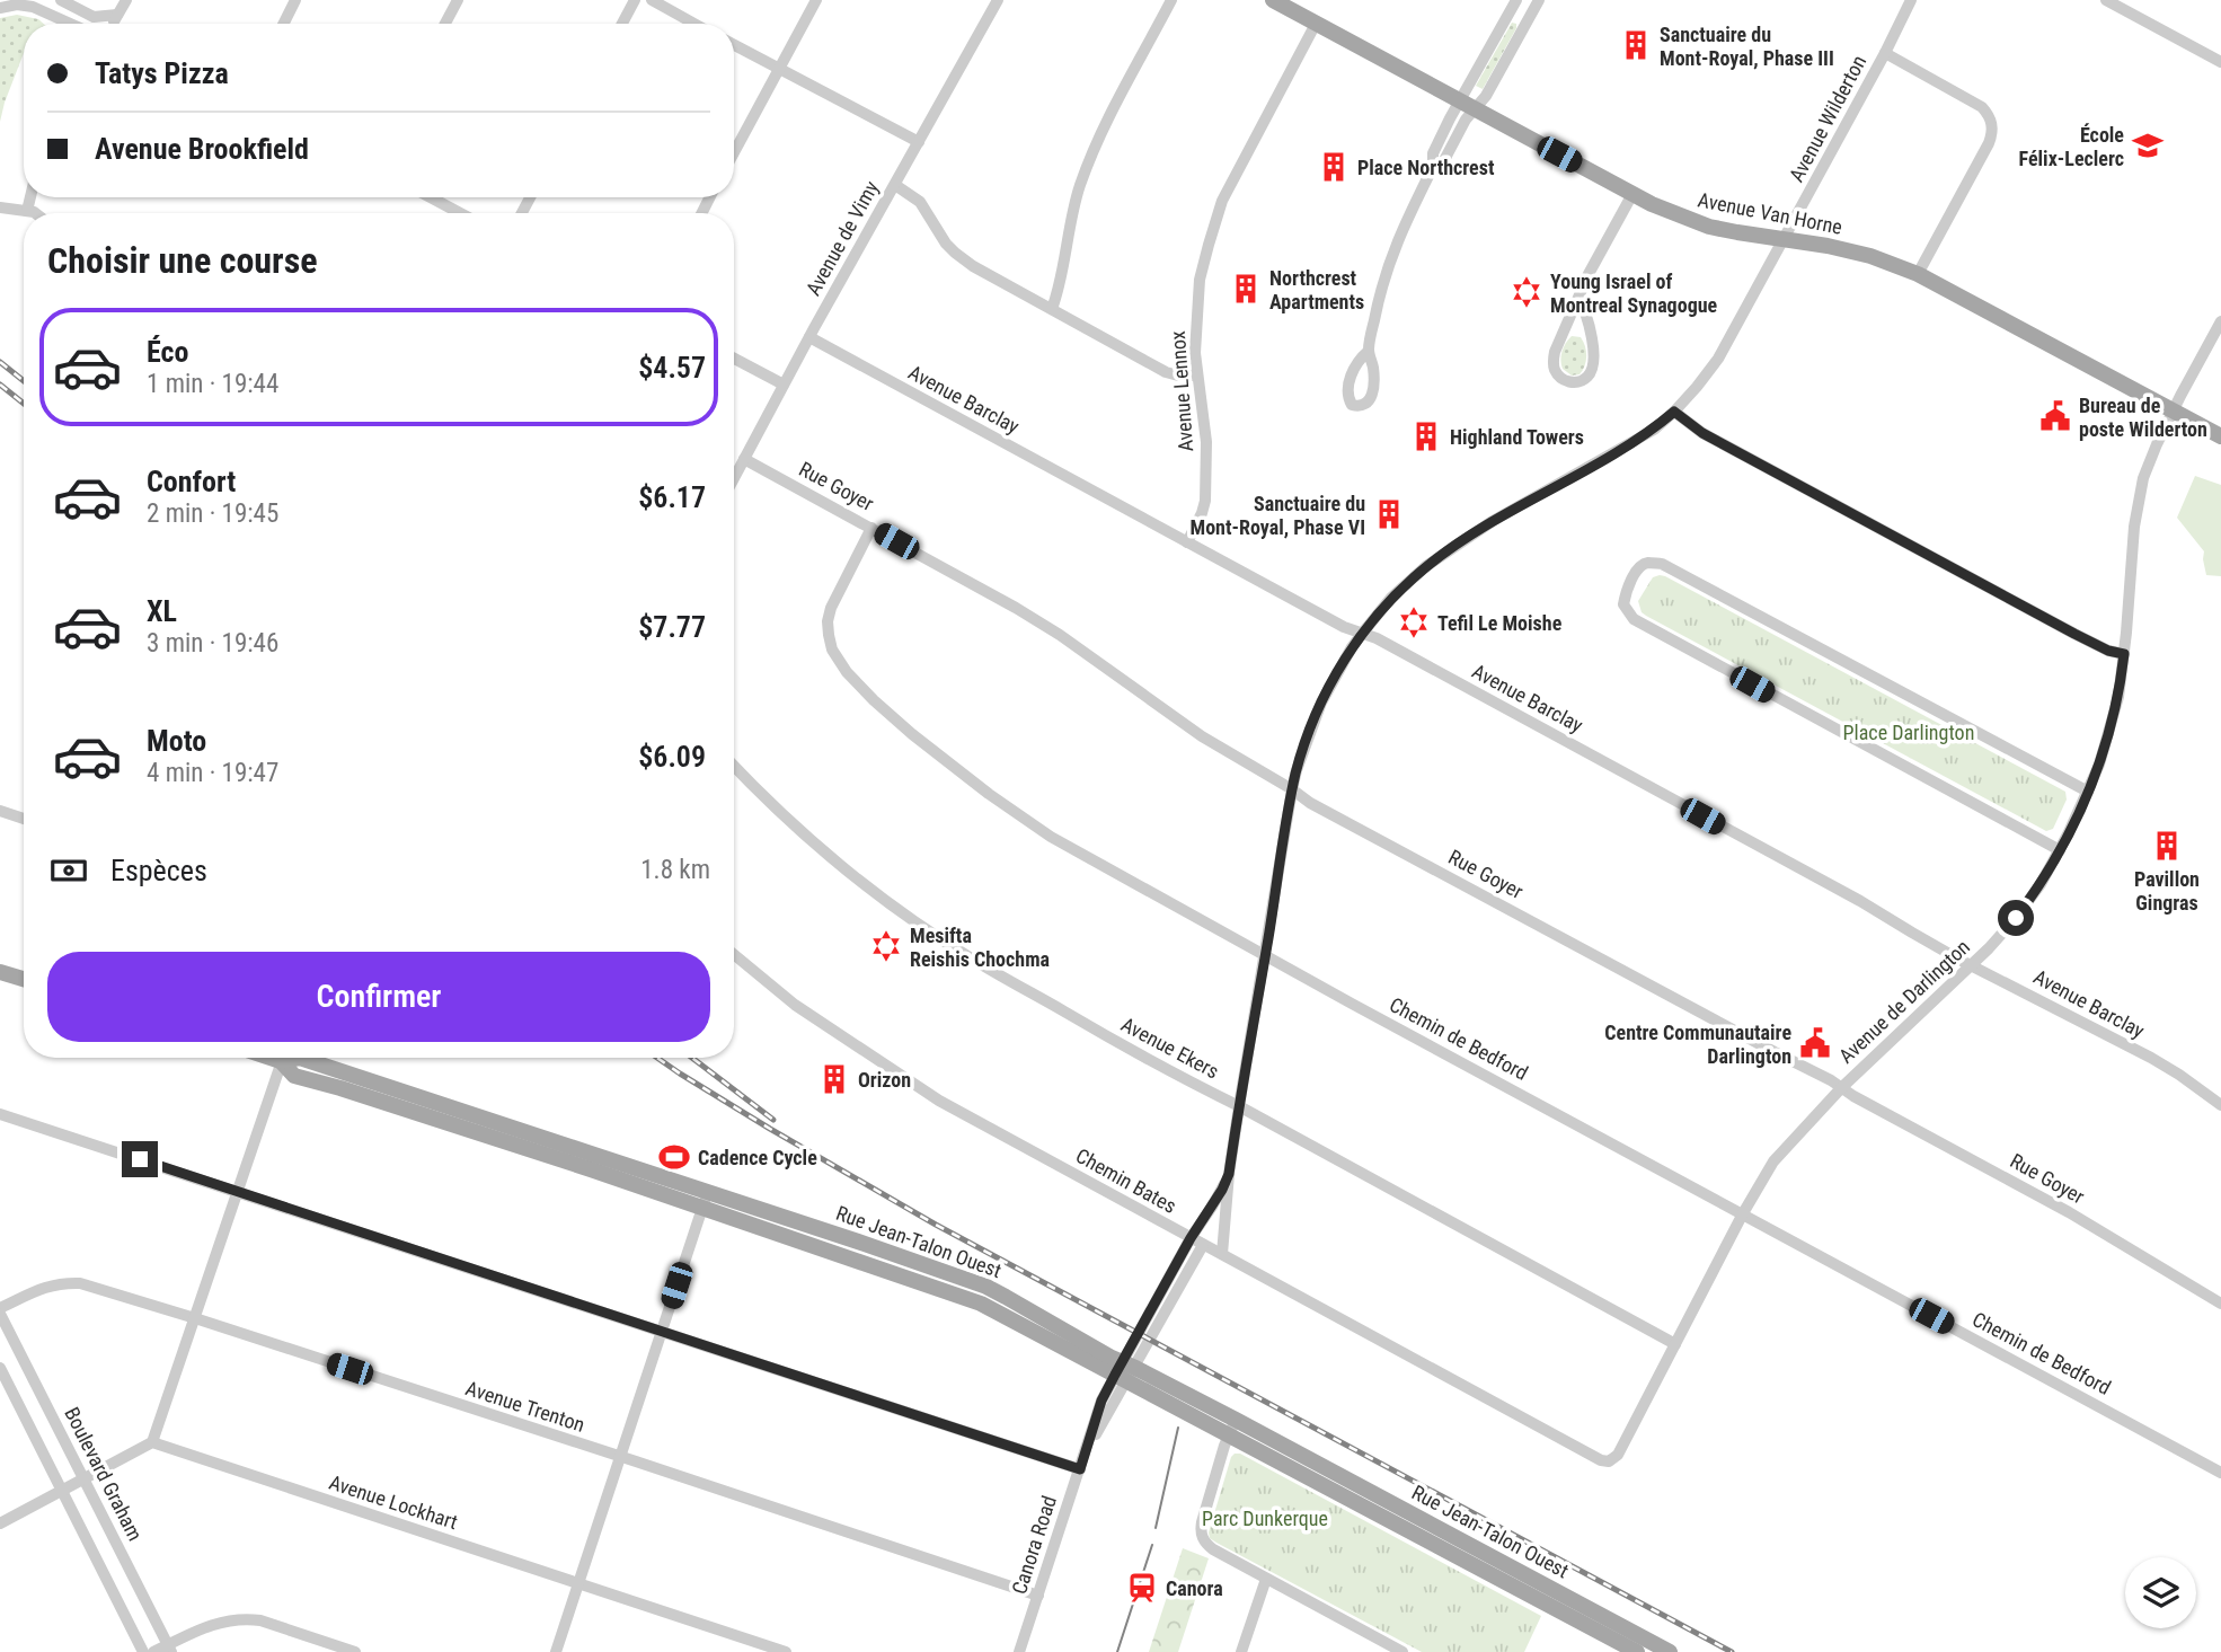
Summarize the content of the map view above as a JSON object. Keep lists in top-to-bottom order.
{
  "streets": {
    "main road": ["Avenue Van Horne", "Rue Jean-Talon Ouest"],
    "street": [
      "Avenue Wilderton",
      "Avenue de Vimy",
      "Avenue Lennox",
      "Avenue Barclay",
      "Rue Goyer",
      "Avenue de Darlington",
      "Chemin de Bedford",
      "Avenue Ekers",
      "Chemin Bates",
      "Avenue Trenton",
      "Boulevard Graham",
      "Avenue Lockhart",
      "Canora Road"
    ]
  },
  "crossings": [
    ["Avenue Wilderton", "Avenue Van Horne"],
    ["Avenue Wilderton", "Avenue Barclay"],
    ["Avenue Wilderton", "Rue Goyer"],
    ["Avenue Wilderton", "Chemin de Bedford"],
    ["Avenue Wilderton", "Avenue Ekers"],
    ["Avenue Wilderton", "Chemin Bates"],
    ["Avenue Wilderton", "Rue Jean-Talon Ouest"],
    ["Avenue Wilderton", "Canora Road"],
    ["Avenue Van Horne", "Avenue Lennox"],
    ["Avenue Van Horne", "Avenue de Darlington"],
    ["Avenue de Vimy", "Avenue Barclay"],
    ["Avenue de Vimy", "Rue Goyer"],
    ["Avenue Lennox", "Avenue Barclay"],
    ["Avenue Barclay", "Avenue de Darlington"],
    ["Rue Goyer", "Avenue de Darlington"],
    ["Rue Goyer", "Chemin de Bedford"],
    ["Avenue de Darlington", "Chemin de Bedford"],
    ["Avenue de Darlington", "Avenue Ekers"],
    ["Avenue de Darlington", "Chemin Bates"],
    ["Rue Jean-Talon Ouest", "Canora Road"],
    ["Avenue Trenton", "Boulevard Graham"],
    ["Avenue Trenton", "Canora Road"]
  ],
  "parks": ["Place Darlington", "Parc Dunkerque"],
  "places": {
    "building": [
      "Sanctuaire du Mont-Royal, Phase III",
      "Place Northcrest",
      "Northcrest Apartments",
      "Highland Towers",
      "Sanctuaire du Mont-Royal, Phase VI",
      "Pavillon Gingras",
      "Orizon"
    ],
    "school or university": ["École Félix-Leclerc"],
    "synagogue": ["Young Israel of Montreal Synagogue", "Tefil Le Moishe", "Mesifta Reishis Chochma"],
    "public building": ["Bureau de poste Wilderton", "Centre Communautaire Darlington"],
    "sports": ["Cadence Cycle"],
    "station": ["Canora"]
  },
  "page": {
    "banner": ["Tatys Pizza", "Avenue Brookfield"],
    "heading": "Choisir une course",
    "list": [
      {
        "name": "Éco",
        "note": "1 min · 19:44",
        "value": "$4.57"
      },
      {
        "name": "Confort",
        "note": "2 min · 19:45",
        "value": "$6.17"
      },
      {
        "name": "XL",
        "note": "3 min · 19:46",
        "value": "$7.77"
      },
      {
        "name": "Moto",
        "note": "4 min · 19:47",
        "value": "$6.09"
      }
    ],
    "pay": ["Espèces", "1.8 km"],
    "buttons": "Confirmer"
  }
}
